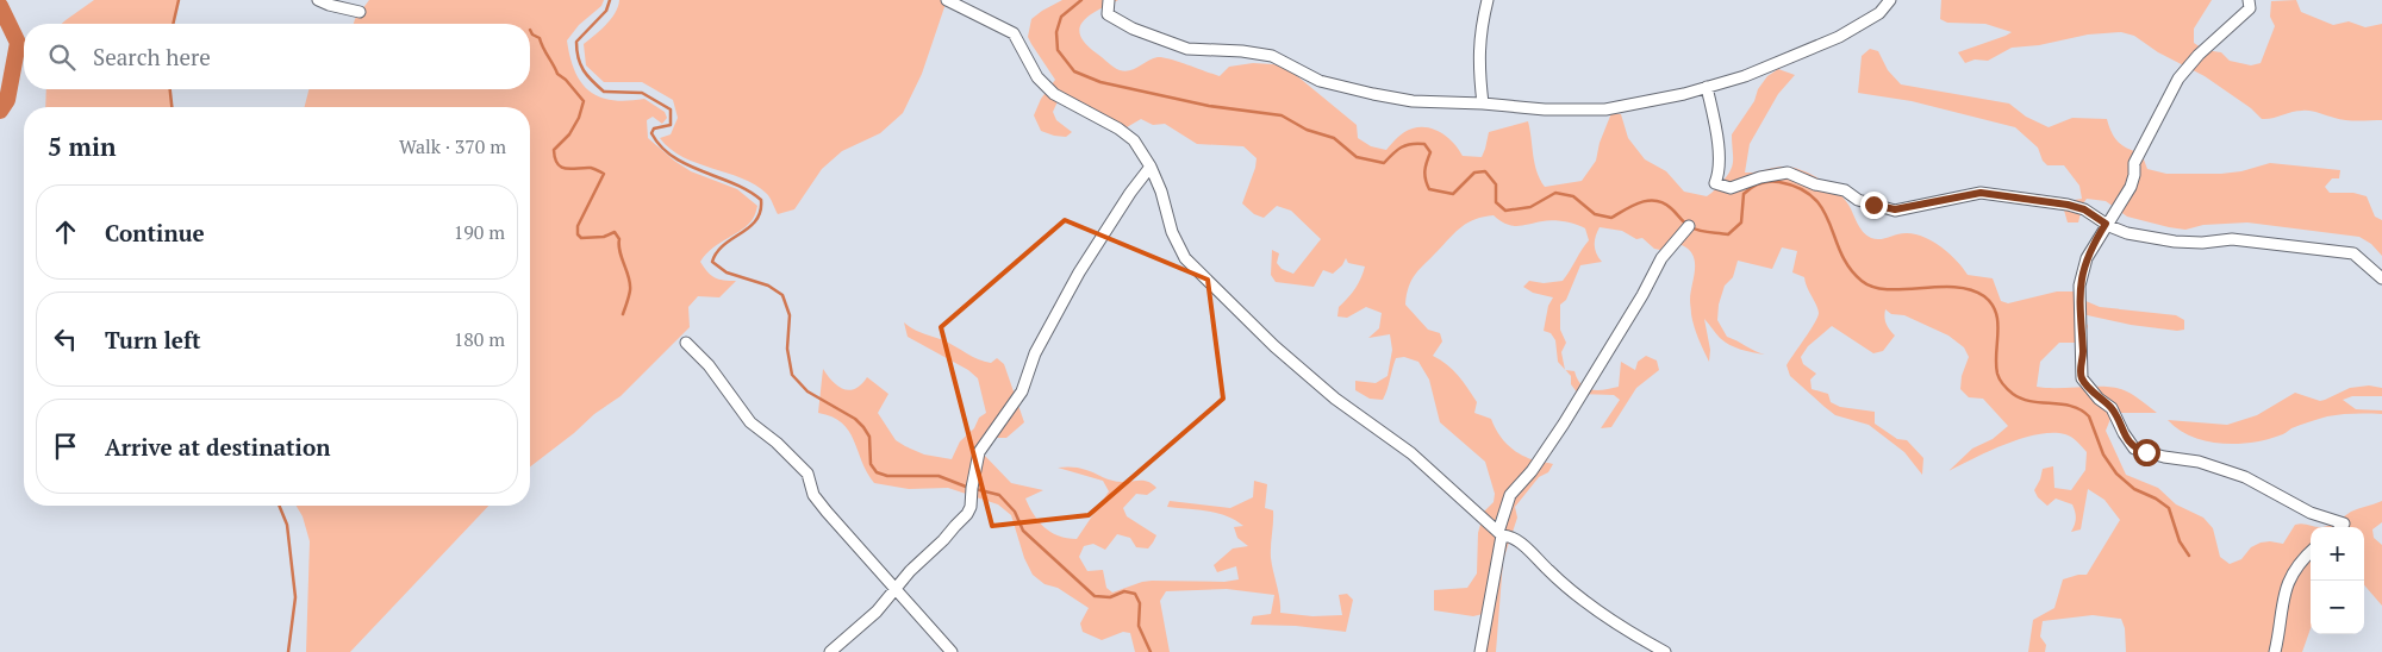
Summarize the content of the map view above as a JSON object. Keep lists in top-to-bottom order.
{
  "page": {
    "search": "Search here",
    "heading": ["5 min", "Walk · 370 m"],
    "list": [
      ["Continue", "190 m"],
      ["Turn left", "180 m"],
      "Arrive at destination"
    ],
    "map_buttons": ["+", "−"]
  }
}
